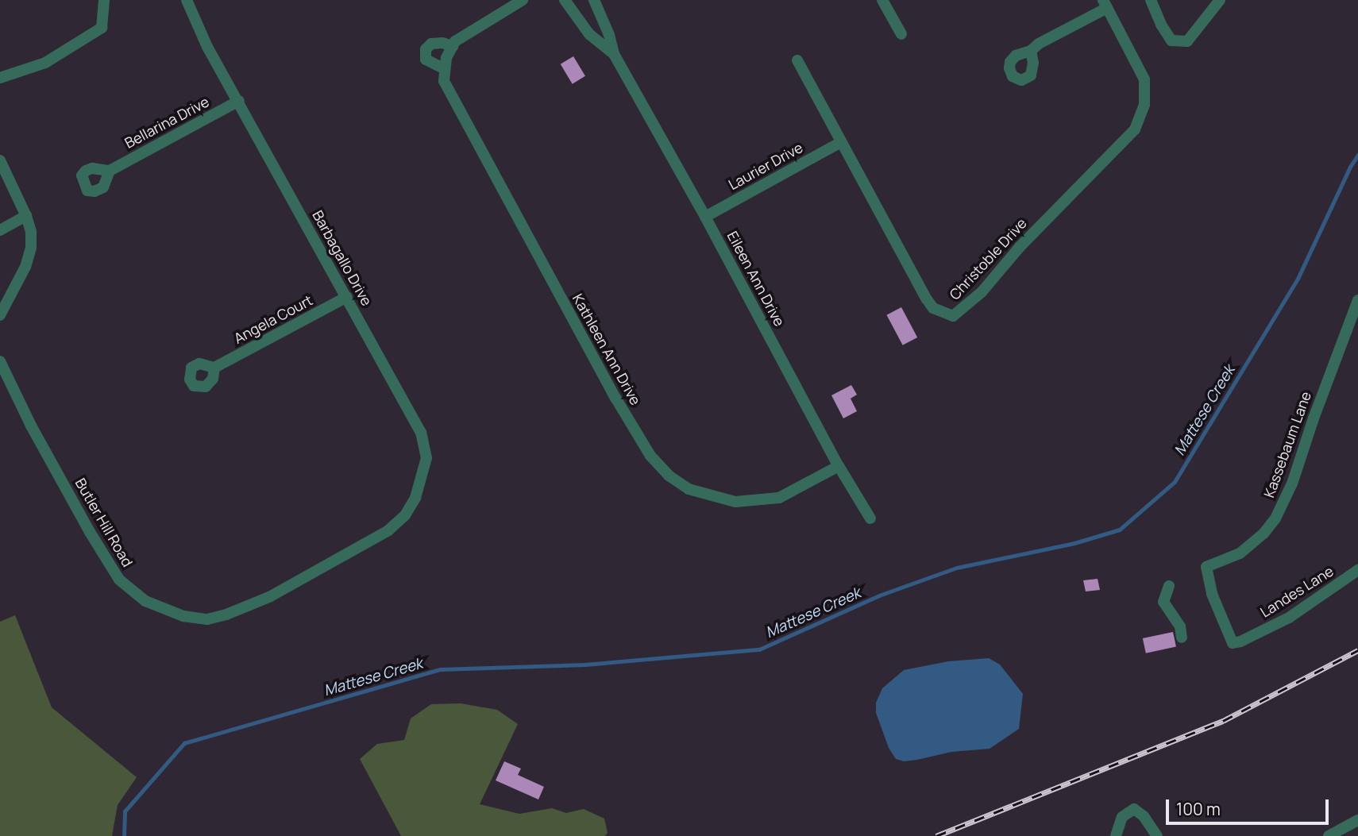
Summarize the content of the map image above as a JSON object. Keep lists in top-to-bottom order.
{
  "streets": {
    "street": [
      "Bellarina Drive",
      "Laurier Drive",
      "Barbagallo Drive",
      "Christoble Drive",
      "Eileen Ann Drive",
      "Angela Court",
      "Kathleen Ann Drive",
      "Kassebaum Lane",
      "Butler Hill Road",
      "Landes Lane"
    ]
  },
  "crossings": [
    ["Bellarina Drive", "Barbagallo Drive"],
    ["Laurier Drive", "Christoble Drive"],
    ["Laurier Drive", "Eileen Ann Drive"],
    ["Barbagallo Drive", "Angela Court"],
    ["Barbagallo Drive", "Butler Hill Road"],
    ["Eileen Ann Drive", "Kathleen Ann Drive"],
    ["Kassebaum Lane", "Landes Lane"]
  ],
  "water": ["Mattese Creek"],
  "scale_bar": "100 m"
}
